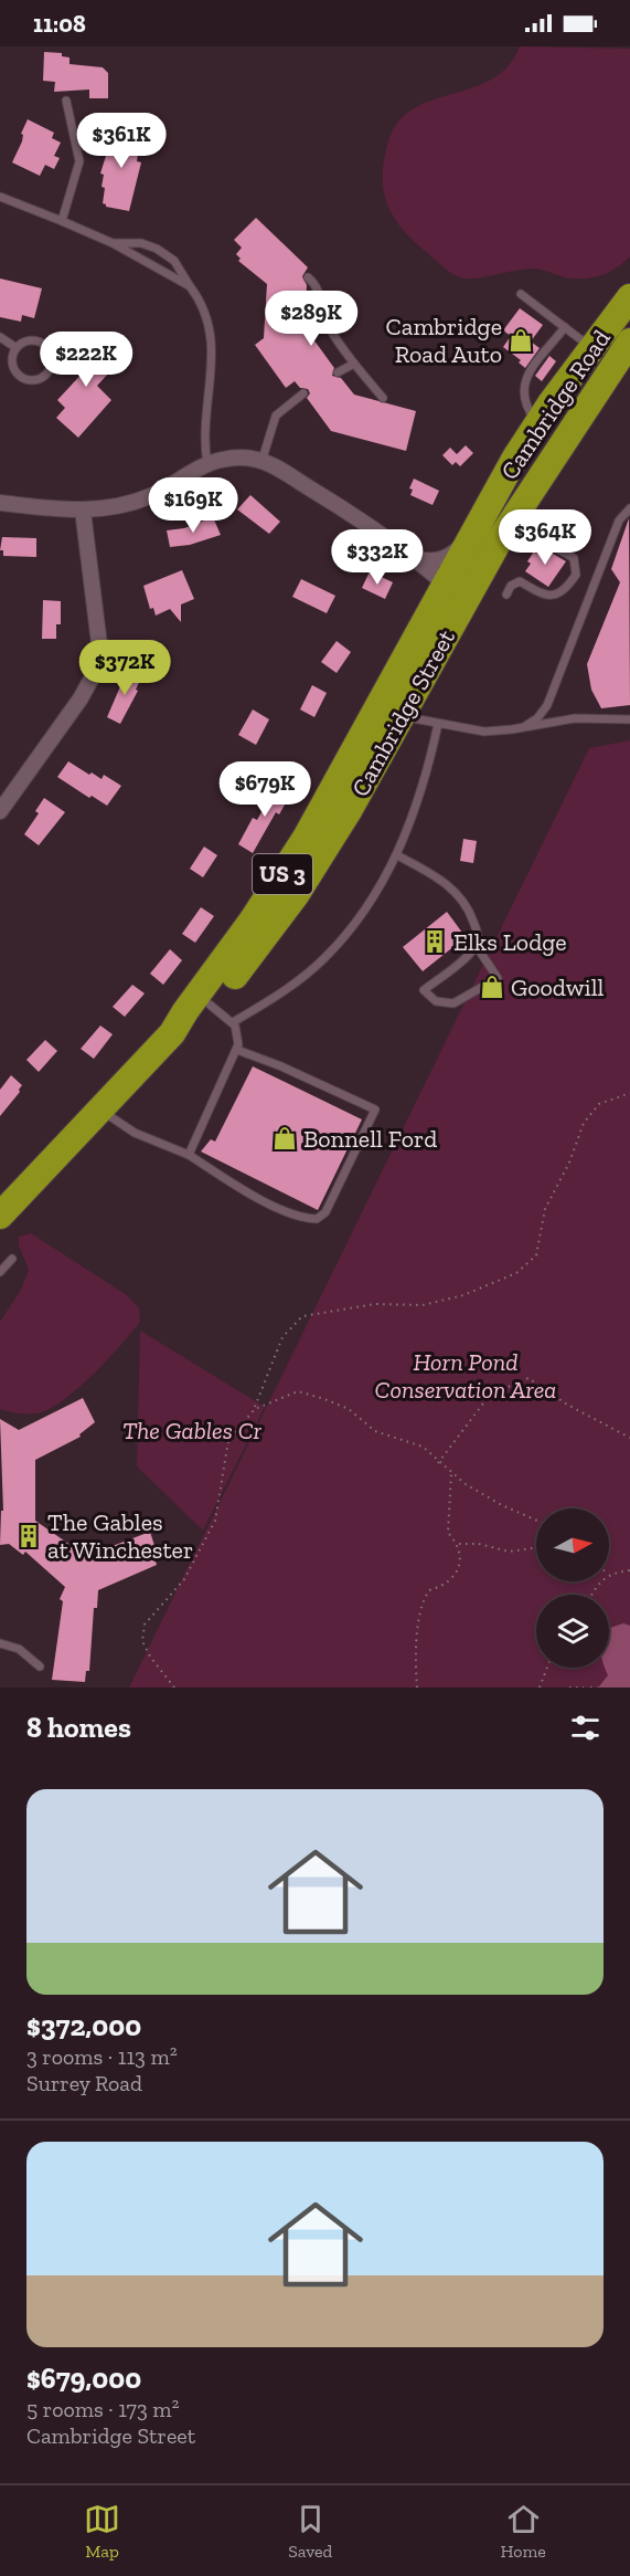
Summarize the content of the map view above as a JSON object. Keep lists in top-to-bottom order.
{
  "streets": {
    "highway": ["Cambridge Road", "Cambridge Street", "US 3"]
  },
  "crossings": [
    ["Cambridge Road", "Cambridge Street"]
  ],
  "parks": ["Horn Pond Conservation Area", "The Gables Cr"],
  "places": {
    "shop": ["Cambridge Road Auto", "Goodwill", "Bonnell Ford"],
    "building": ["Elks Lodge", "The Gables at Winchester"]
  },
  "north": "right",
  "page": {
    "status": "11:08",
    "price": [
      "$361K",
      "$289K",
      "$222K",
      "$169K",
      "$364K",
      "$332K",
      "$372K",
      "$679K"
    ],
    "heading": "8 homes",
    "list": [
      {
        "name": "$372,000",
        "note": "3 rooms · 113 m² · Surrey Road"
      },
      {
        "name": "$679,000",
        "note": "5 rooms · 173 m² · Cambridge Street"
      }
    ],
    "tabs": ["Map", "Saved", "Home"]
  }
}
